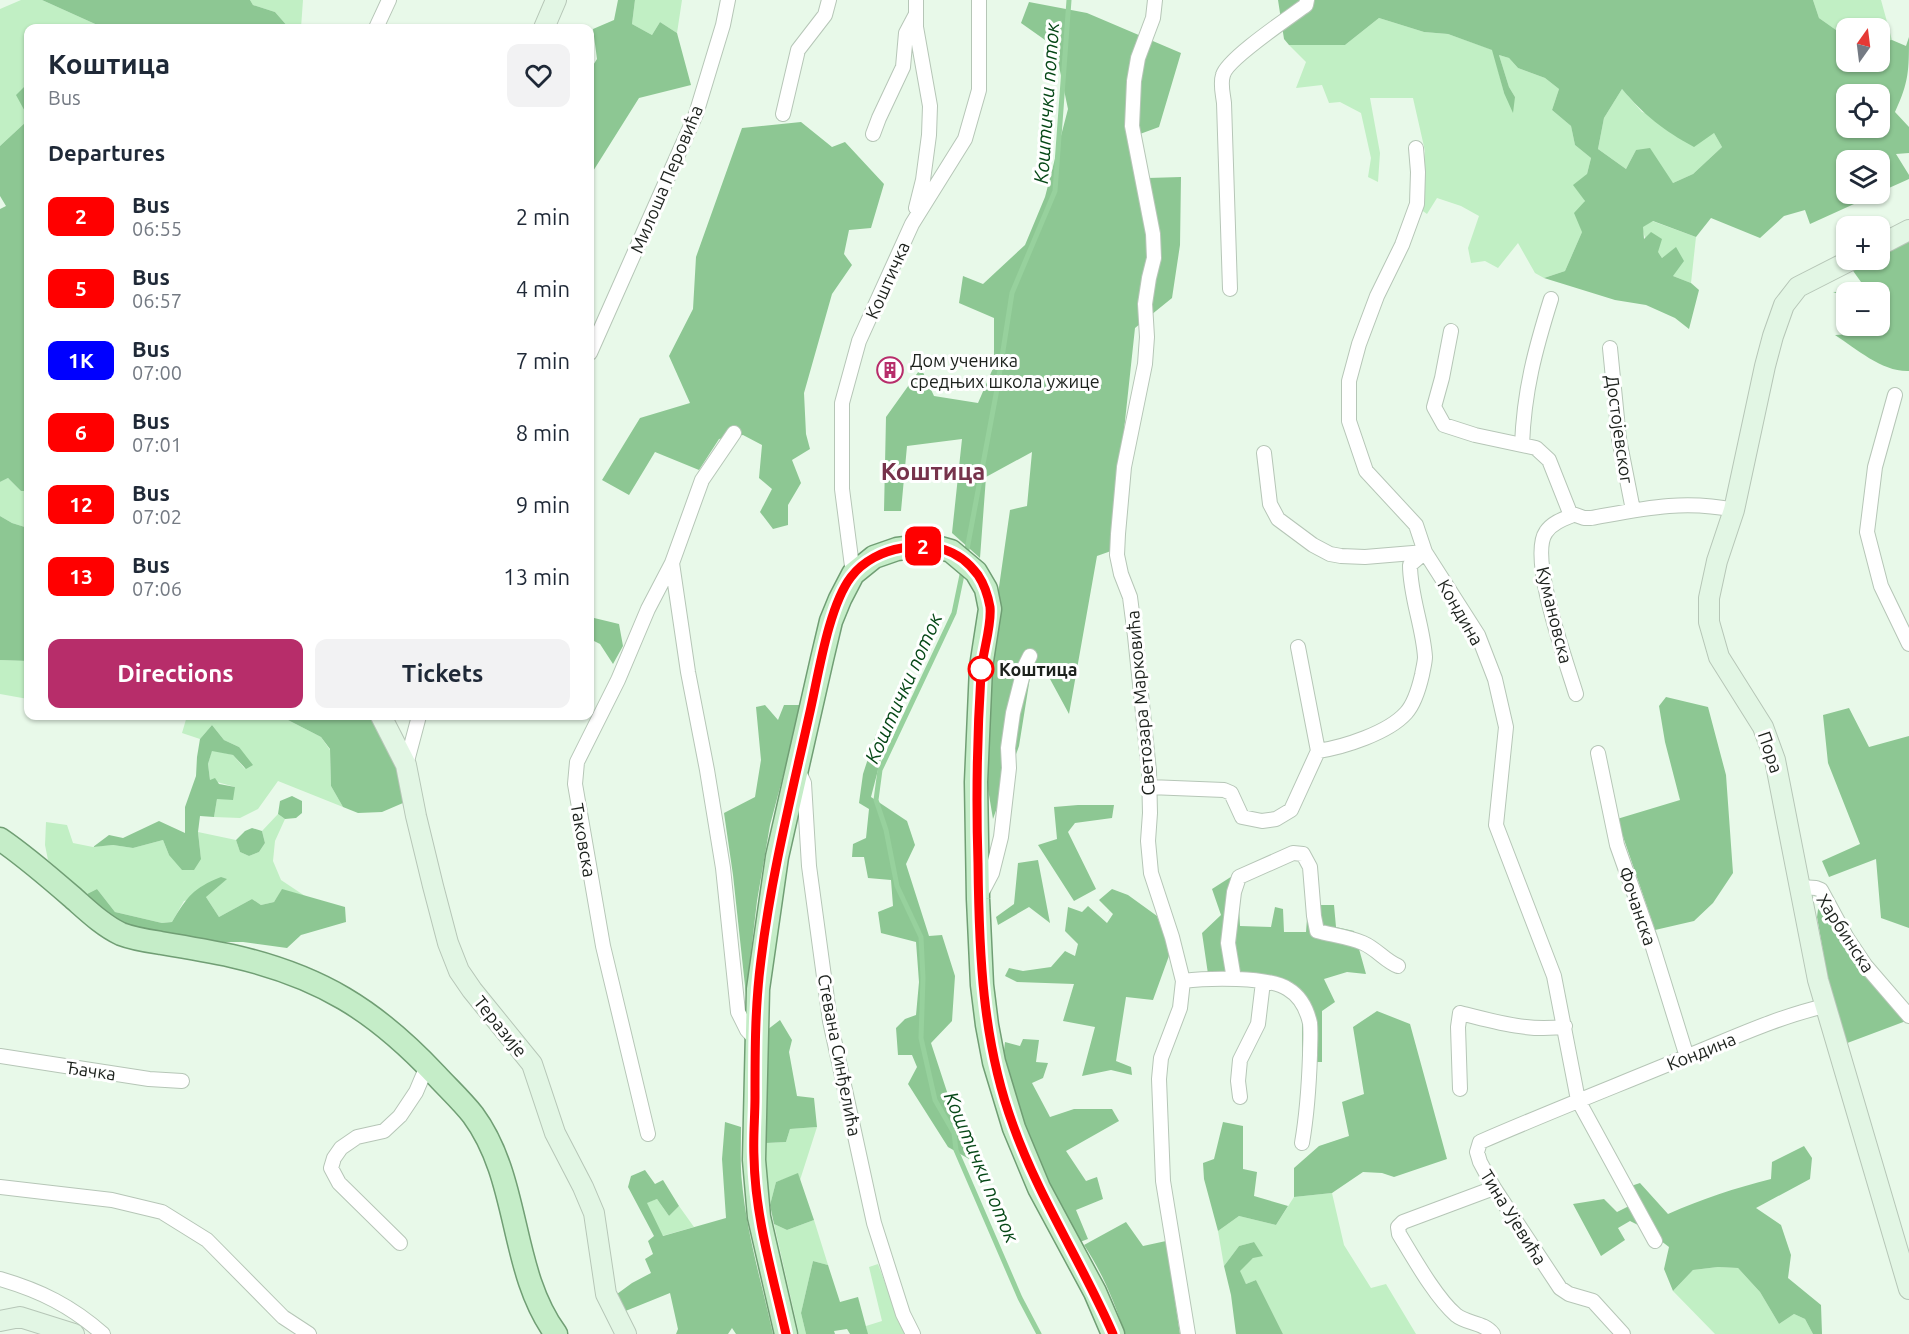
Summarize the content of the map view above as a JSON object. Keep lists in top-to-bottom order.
{
  "streets": {
    "street": [
      "Милоша Перовића",
      "Коштичка",
      "Достојевског",
      "Кондина",
      "Кумановска",
      "Светозара Марковића",
      "Пора",
      "Таковска",
      "Фочанска",
      "Харбинска",
      "Теразије",
      "Стевана Синђелића",
      "Ђачка",
      "Тина Ујевића"
    ]
  },
  "crossings": [
    ["Кондина", "Пора"],
    ["Кондина", "Фочанска"],
    ["Кондина", "Тина Ујевића"],
    ["Пора", "Харбинска"]
  ],
  "districts": ["Коштица"],
  "water": ["Коштички поток"],
  "places": {
    "building": ["Дом ученика средњих школа ужице"],
    "other": ["Коштица"]
  },
  "lines": ["bus line 2"],
  "north": "top",
  "page": {
    "on_map": "2",
    "map_buttons": ["+", "−"],
    "heading": [
      ["Коштица", "Bus"],
      "Departures"
    ],
    "list": [
      {
        "mark": "2",
        "name": "Bus",
        "note": "06:55",
        "value": "2 min"
      },
      {
        "mark": "5",
        "name": "Bus",
        "note": "06:57",
        "value": "4 min"
      },
      {
        "mark": "1K",
        "name": "Bus",
        "note": "07:00",
        "value": "7 min"
      },
      {
        "mark": "6",
        "name": "Bus",
        "note": "07:01",
        "value": "8 min"
      },
      {
        "mark": "12",
        "name": "Bus",
        "note": "07:02",
        "value": "9 min"
      },
      {
        "mark": "13",
        "name": "Bus",
        "note": "07:06",
        "value": "13 min"
      }
    ],
    "buttons": ["Directions", "Tickets"]
  }
}
